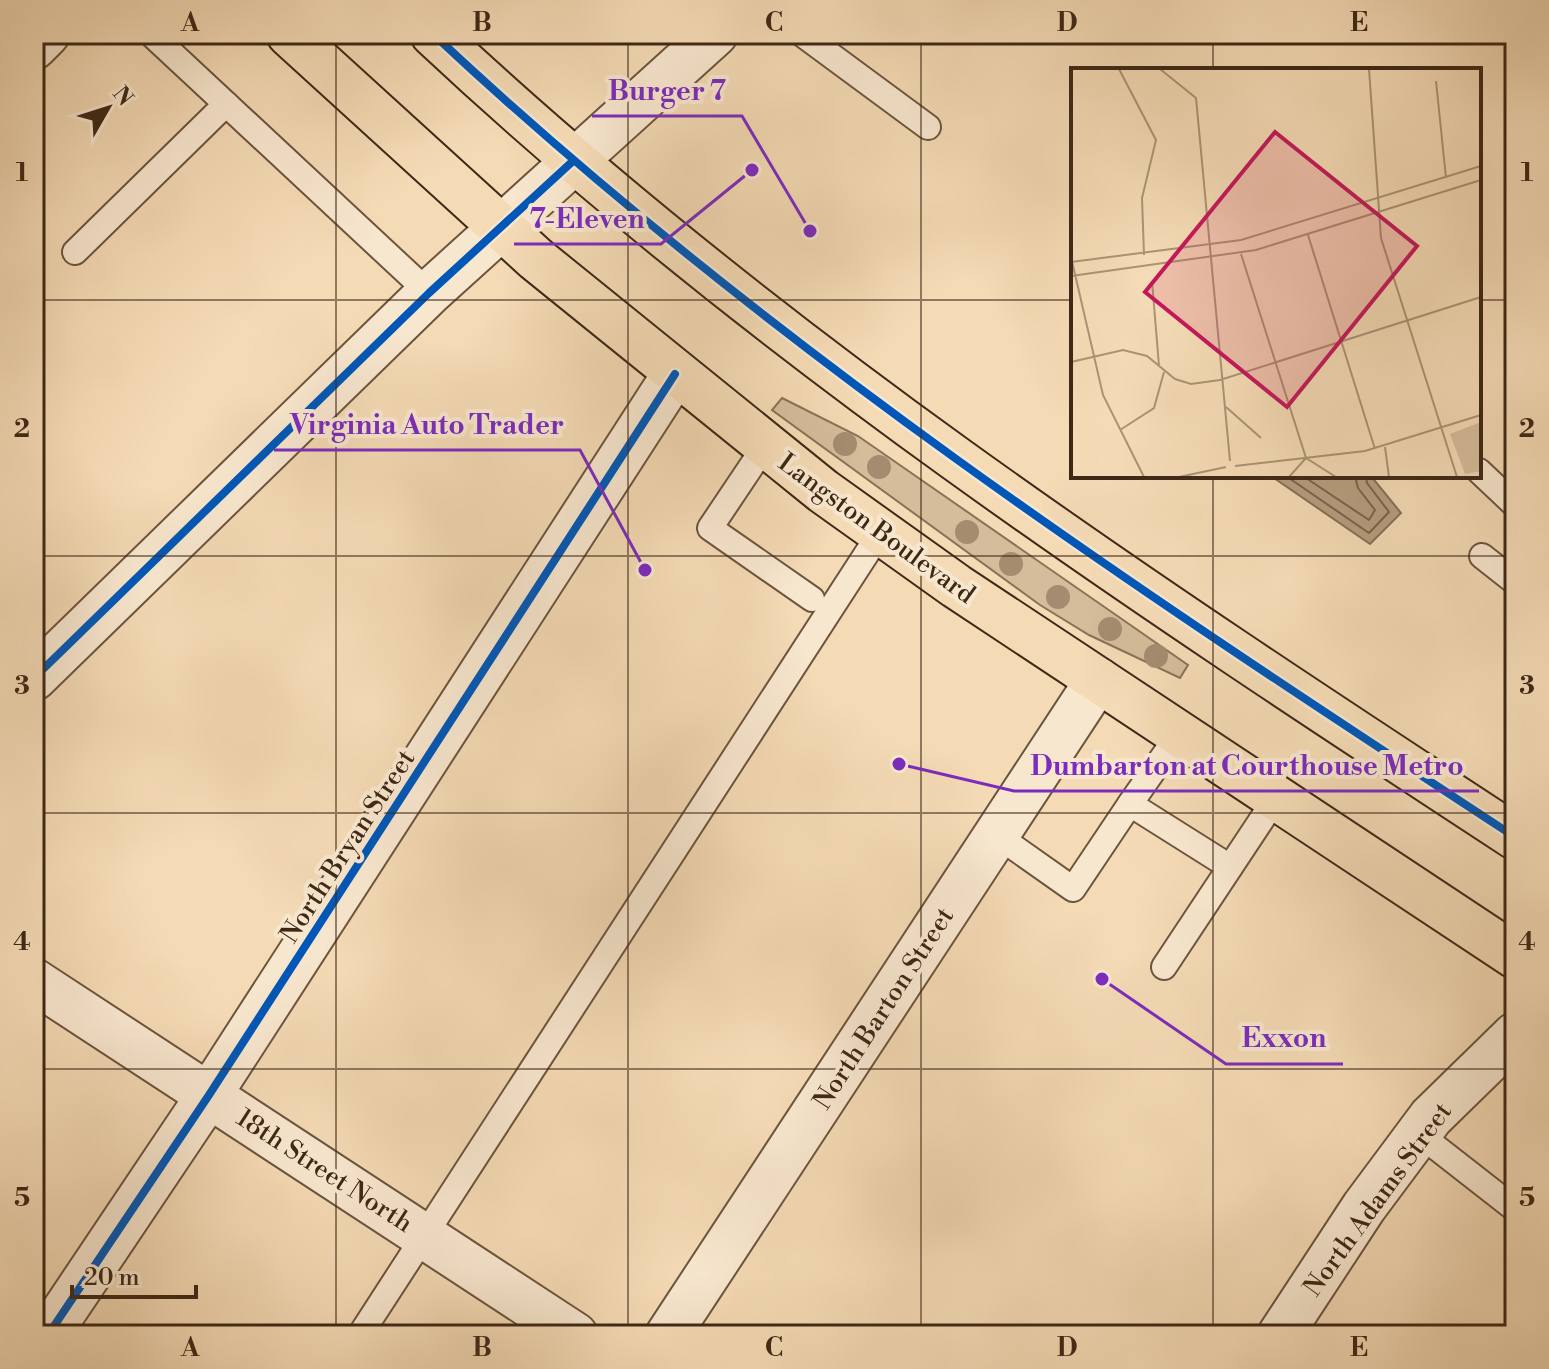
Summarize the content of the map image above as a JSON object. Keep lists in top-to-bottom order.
{
  "streets": {
    "main road": ["Langston Boulevard"],
    "street": [
      "North Bryan Street",
      "North Barton Street",
      "18th Street North",
      "North Adams Street"
    ]
  },
  "crossings": [
    ["Langston Boulevard", "North Bryan Street"],
    ["Langston Boulevard", "North Barton Street"],
    ["North Bryan Street", "18th Street North"]
  ],
  "places": [
    "7-Eleven",
    "Burger 7",
    "Virginia Auto Trader",
    "Dumbarton at Courthouse Metro",
    "Exxon"
  ],
  "scale_bar": "20 m",
  "north": "top right",
  "grid": {
    "columns": [
      "A",
      "B",
      "C",
      "D",
      "E"
    ],
    "rows": [
      "1",
      "2",
      "3",
      "4",
      "5"
    ]
  }
}
